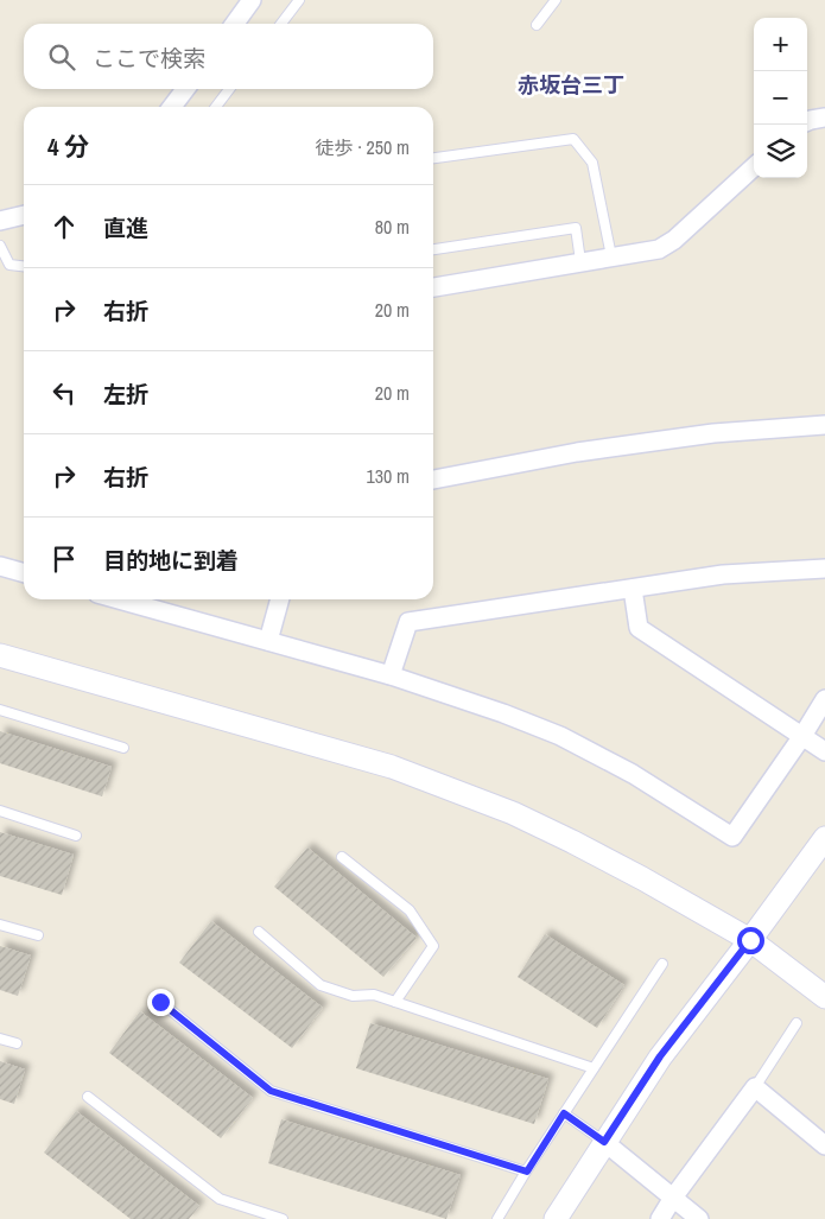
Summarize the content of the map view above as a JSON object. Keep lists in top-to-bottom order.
{
  "districts": ["赤坂台三丁"],
  "page": {
    "map_buttons": ["+", "−"],
    "search": "ここで検索",
    "heading": ["4 分", "徒歩 · 250 m"],
    "list": [
      ["直進", "80 m"],
      ["右折", "20 m"],
      ["左折", "20 m"],
      ["右折", "130 m"],
      "目的地に到着"
    ]
  }
}
